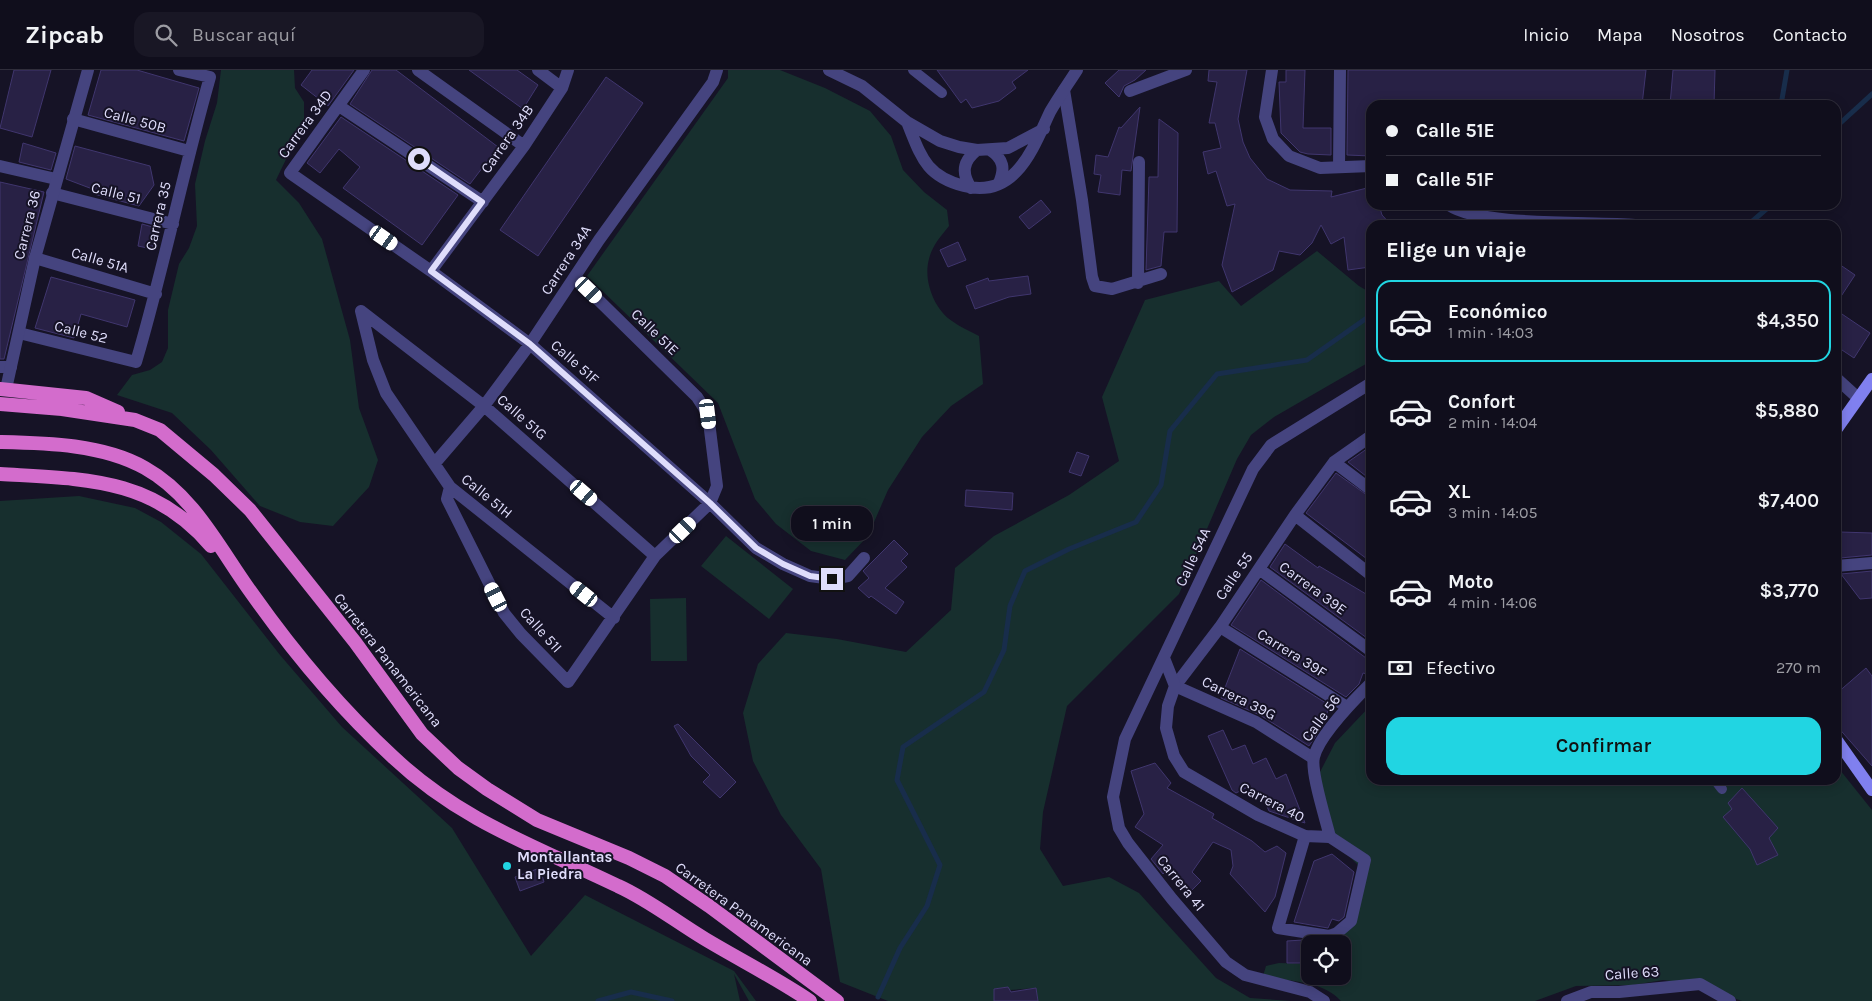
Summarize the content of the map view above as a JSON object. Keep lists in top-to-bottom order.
{
  "streets": {
    "highway": ["Carretera Panamericana"],
    "street": [
      "Calle 50B",
      "Carrera 34D",
      "Carrera 34B",
      "Calle 51",
      "Carrera 35",
      "Carrera 36",
      "Calle 51A",
      "Carrera 34A",
      "Calle 52",
      "Calle 51E",
      "Calle 51F",
      "Calle 51G",
      "Calle 51H",
      "Calle 54A",
      "Calle 55",
      "Carrera 39E",
      "Calle 51I",
      "Carrera 39F",
      "Carrera 39G",
      "Calle 56",
      "Carrera 40",
      "Carrera 41",
      "Calle 63"
    ]
  },
  "crossings": [
    ["Calle 50B", "Carrera 35"],
    ["Calle 50B", "Carrera 36"],
    ["Carrera 34D", "Calle 51F"],
    ["Carrera 34B", "Calle 51F"],
    ["Calle 51", "Carrera 35"],
    ["Calle 51", "Carrera 36"],
    ["Carrera 35", "Calle 51A"],
    ["Carrera 35", "Calle 52"],
    ["Carrera 36", "Calle 51A"],
    ["Carrera 36", "Calle 52"],
    ["Carrera 34A", "Calle 51E"],
    ["Carrera 34A", "Calle 51F"],
    ["Carrera 34A", "Calle 51G"],
    ["Carrera 34A", "Calle 51H"],
    ["Calle 51E", "Calle 51F"],
    ["Calle 51G", "Calle 51H"],
    ["Calle 51H", "Calle 51I"],
    ["Calle 54A", "Carrera 41"],
    ["Calle 55", "Carrera 39E"],
    ["Calle 55", "Carrera 39F"],
    ["Calle 55", "Carrera 39G"],
    ["Calle 55", "Carrera 40"],
    ["Carrera 39F", "Calle 56"],
    ["Carrera 39G", "Calle 56"],
    ["Calle 56", "Carrera 40"]
  ],
  "places": ["Montallantas La Piedra"],
  "page": {
    "header": "Zipcab",
    "search": "Buscar aquí",
    "nav": [
      "Inicio",
      "Mapa",
      "Nosotros",
      "Contacto"
    ],
    "banner": ["Calle 51E", "Calle 51F"],
    "heading": "Elige un viaje",
    "list": [
      {
        "name": "Económico",
        "note": "1 min · 14:03",
        "value": "$4,350"
      },
      {
        "name": "Confort",
        "note": "2 min · 14:04",
        "value": "$5,880"
      },
      {
        "name": "XL",
        "note": "3 min · 14:05",
        "value": "$7,400"
      },
      {
        "name": "Moto",
        "note": "4 min · 14:06",
        "value": "$3,770"
      }
    ],
    "bubble": "1 min",
    "pay": ["Efectivo", "270 m"],
    "buttons": "Confirmar"
  }
}
